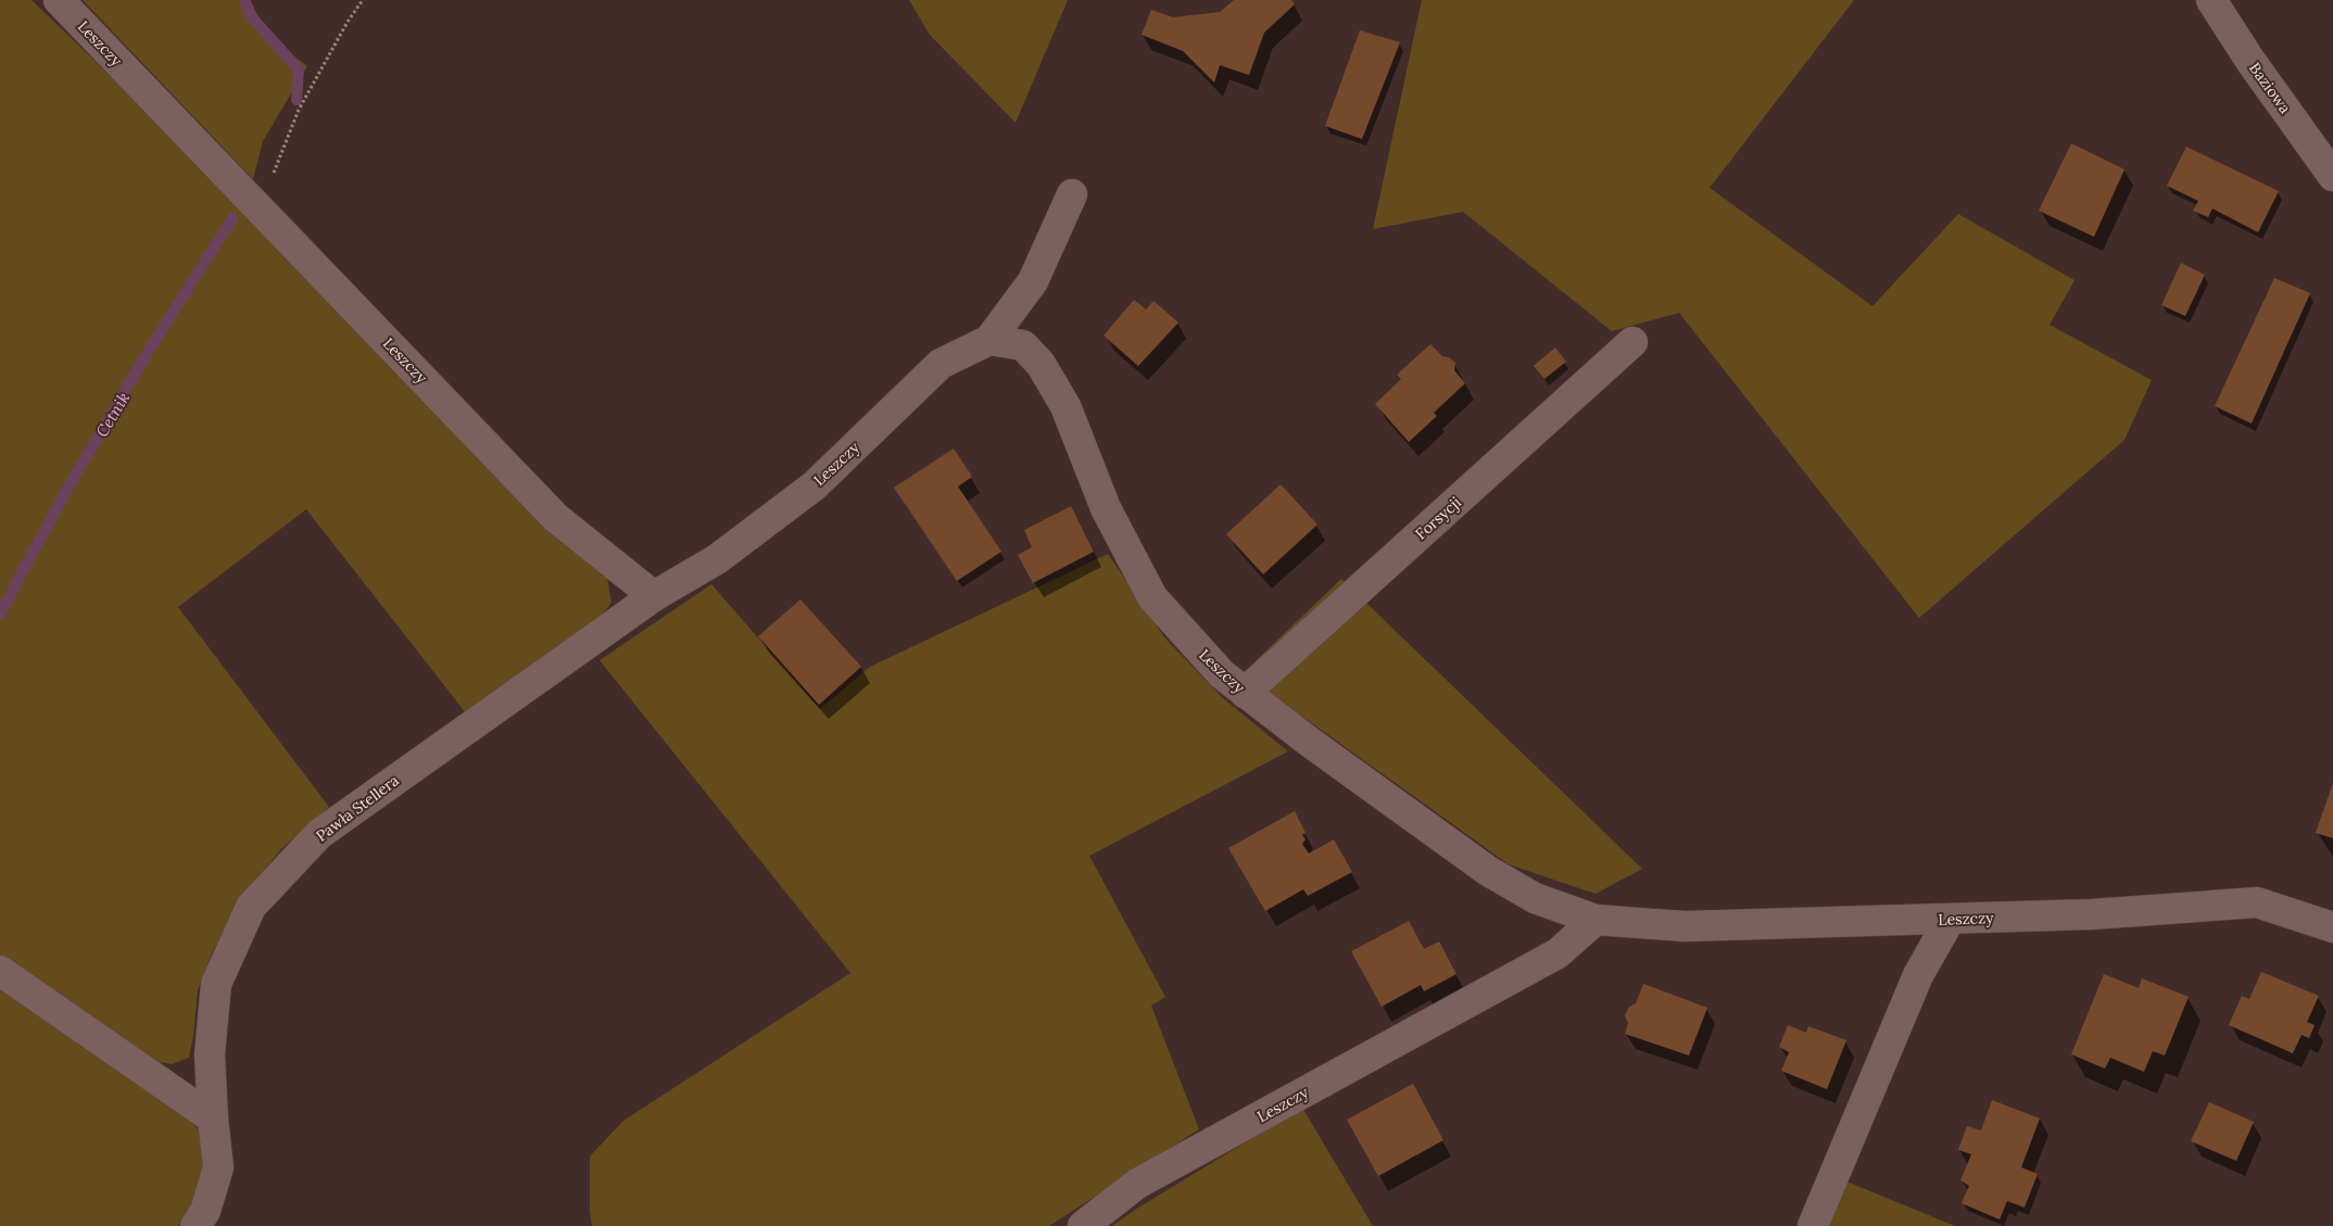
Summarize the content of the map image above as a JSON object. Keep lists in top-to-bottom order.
{
  "streets": {
    "street": [
      "Leszczy",
      "Baziowa",
      "Forsycji",
      "Pawła Stellera"
    ]
  },
  "crossings": [
    ["Leszczy", "Forsycji"],
    ["Leszczy", "Pawła Stellera"]
  ],
  "water": ["Cetnik"]
}
